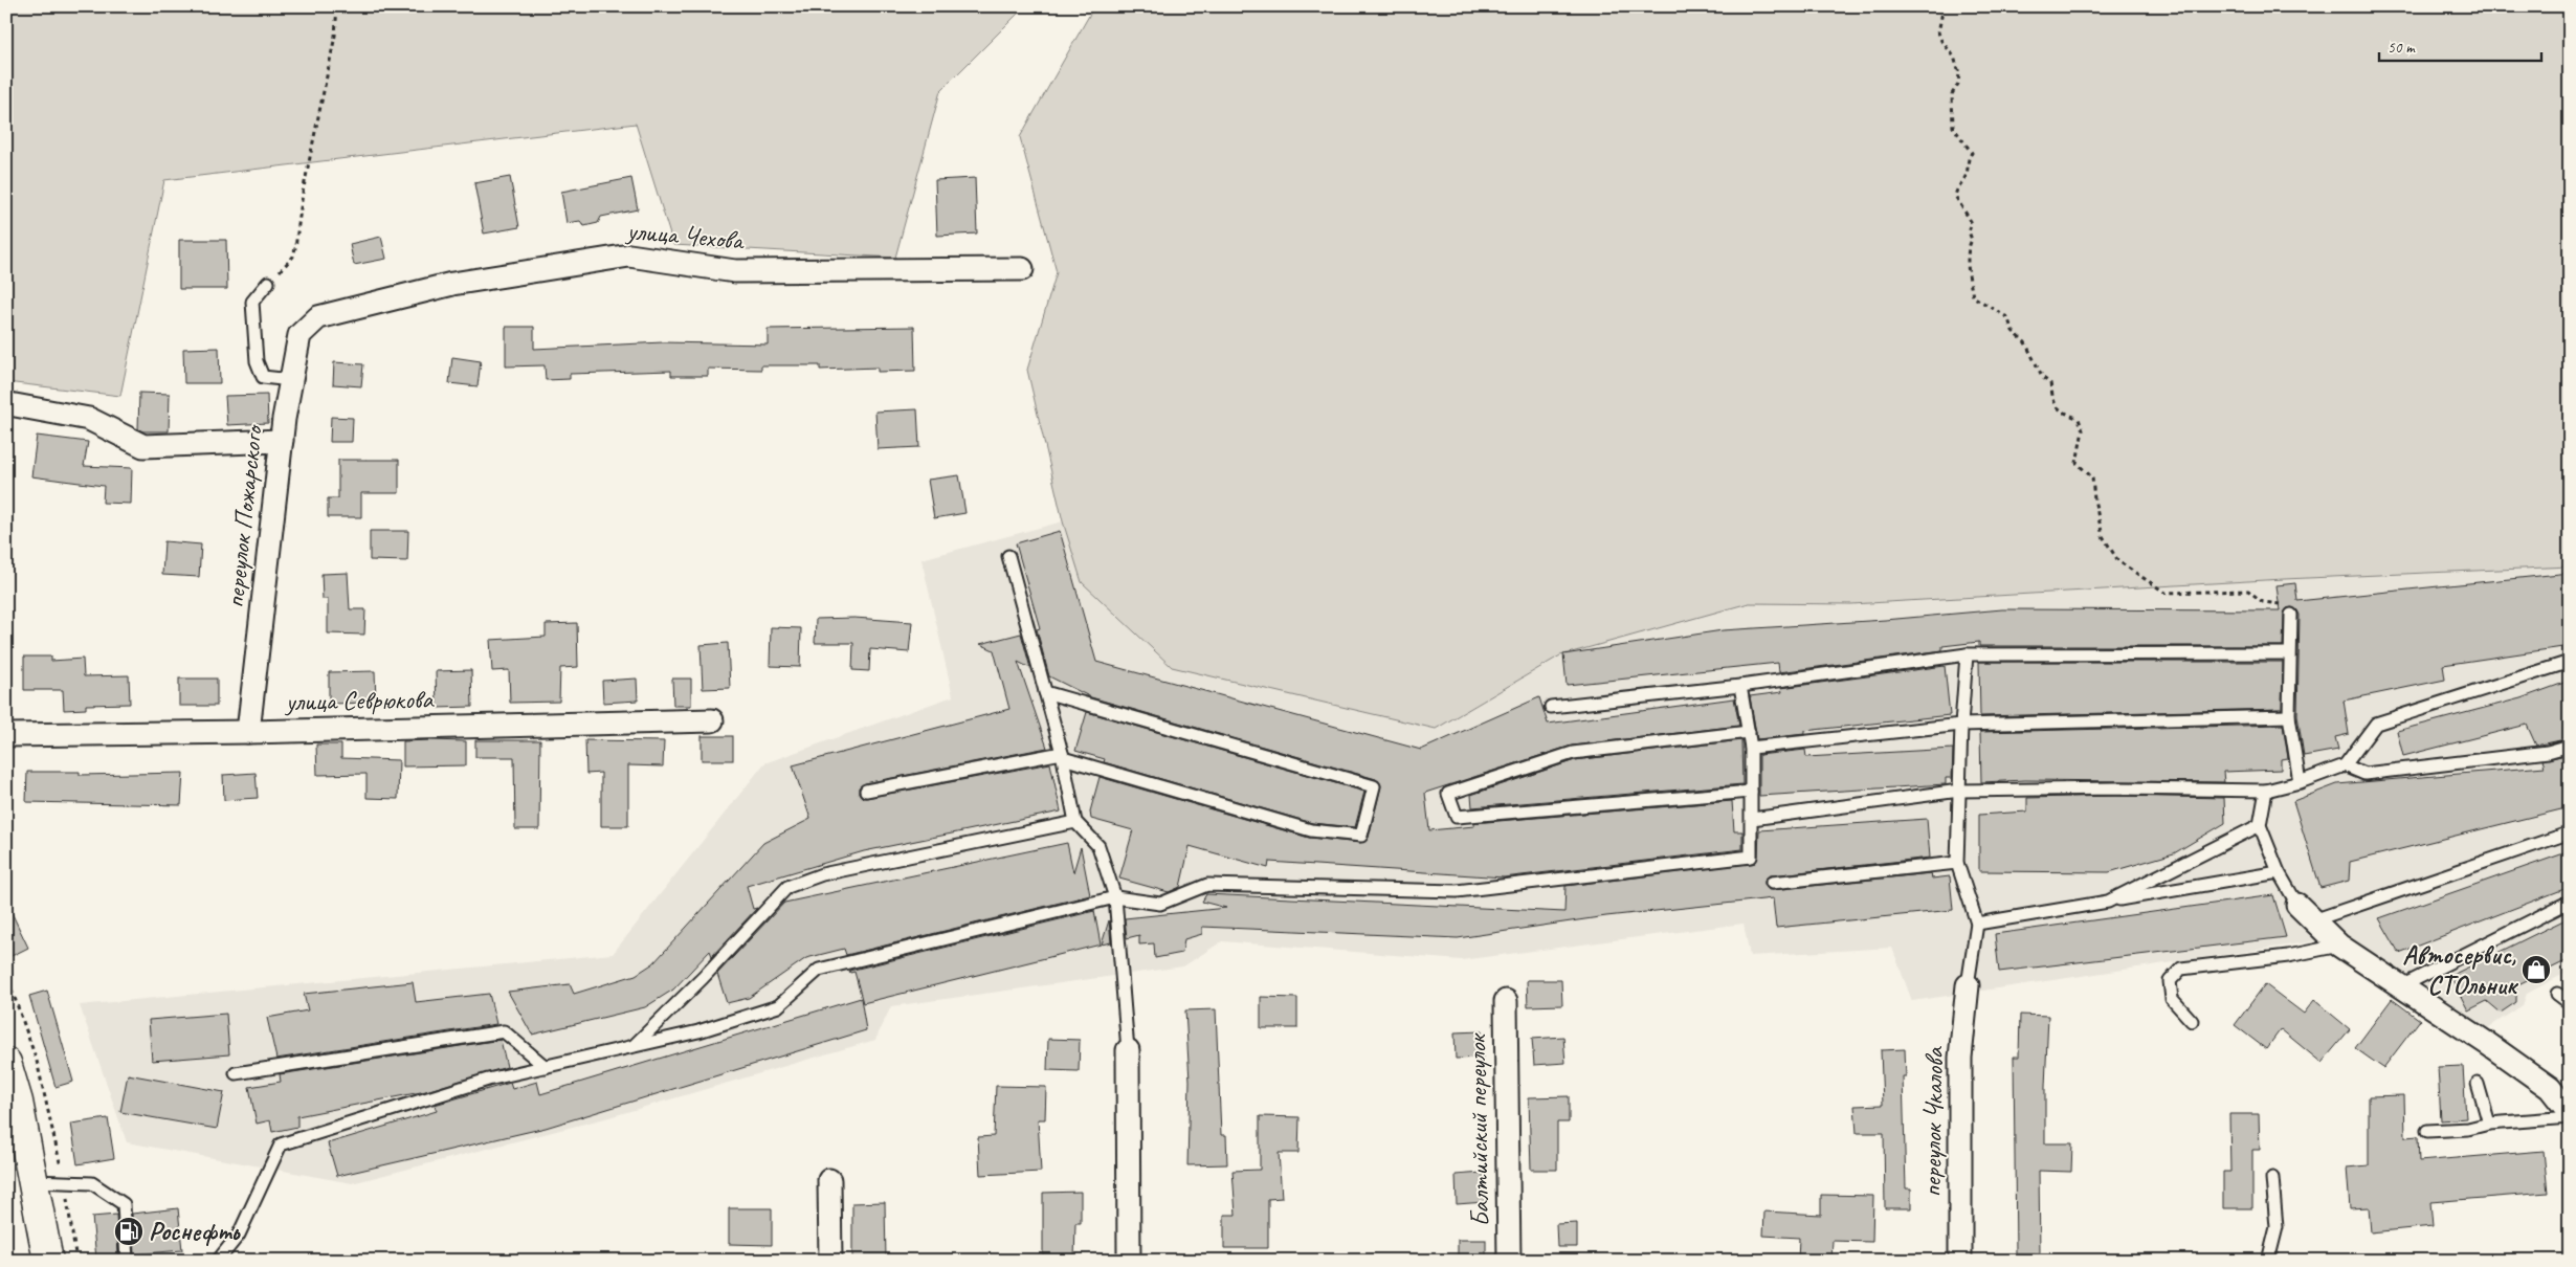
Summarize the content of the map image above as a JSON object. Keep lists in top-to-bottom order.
{
  "streets": {
    "street": [
      "улица Чехова",
      "переулок Пожарского",
      "улица Севрюкова",
      "переулок Чкалова",
      "Балтийский переулок"
    ]
  },
  "crossings": [
    ["улица Чехова", "переулок Пожарского"],
    ["переулок Пожарского", "улица Севрюкова"]
  ],
  "places": {
    "shop": ["Автосервис, СТОльник"],
    "fuel station": ["Роснефть"]
  },
  "scale_bar": "50 m"
}
